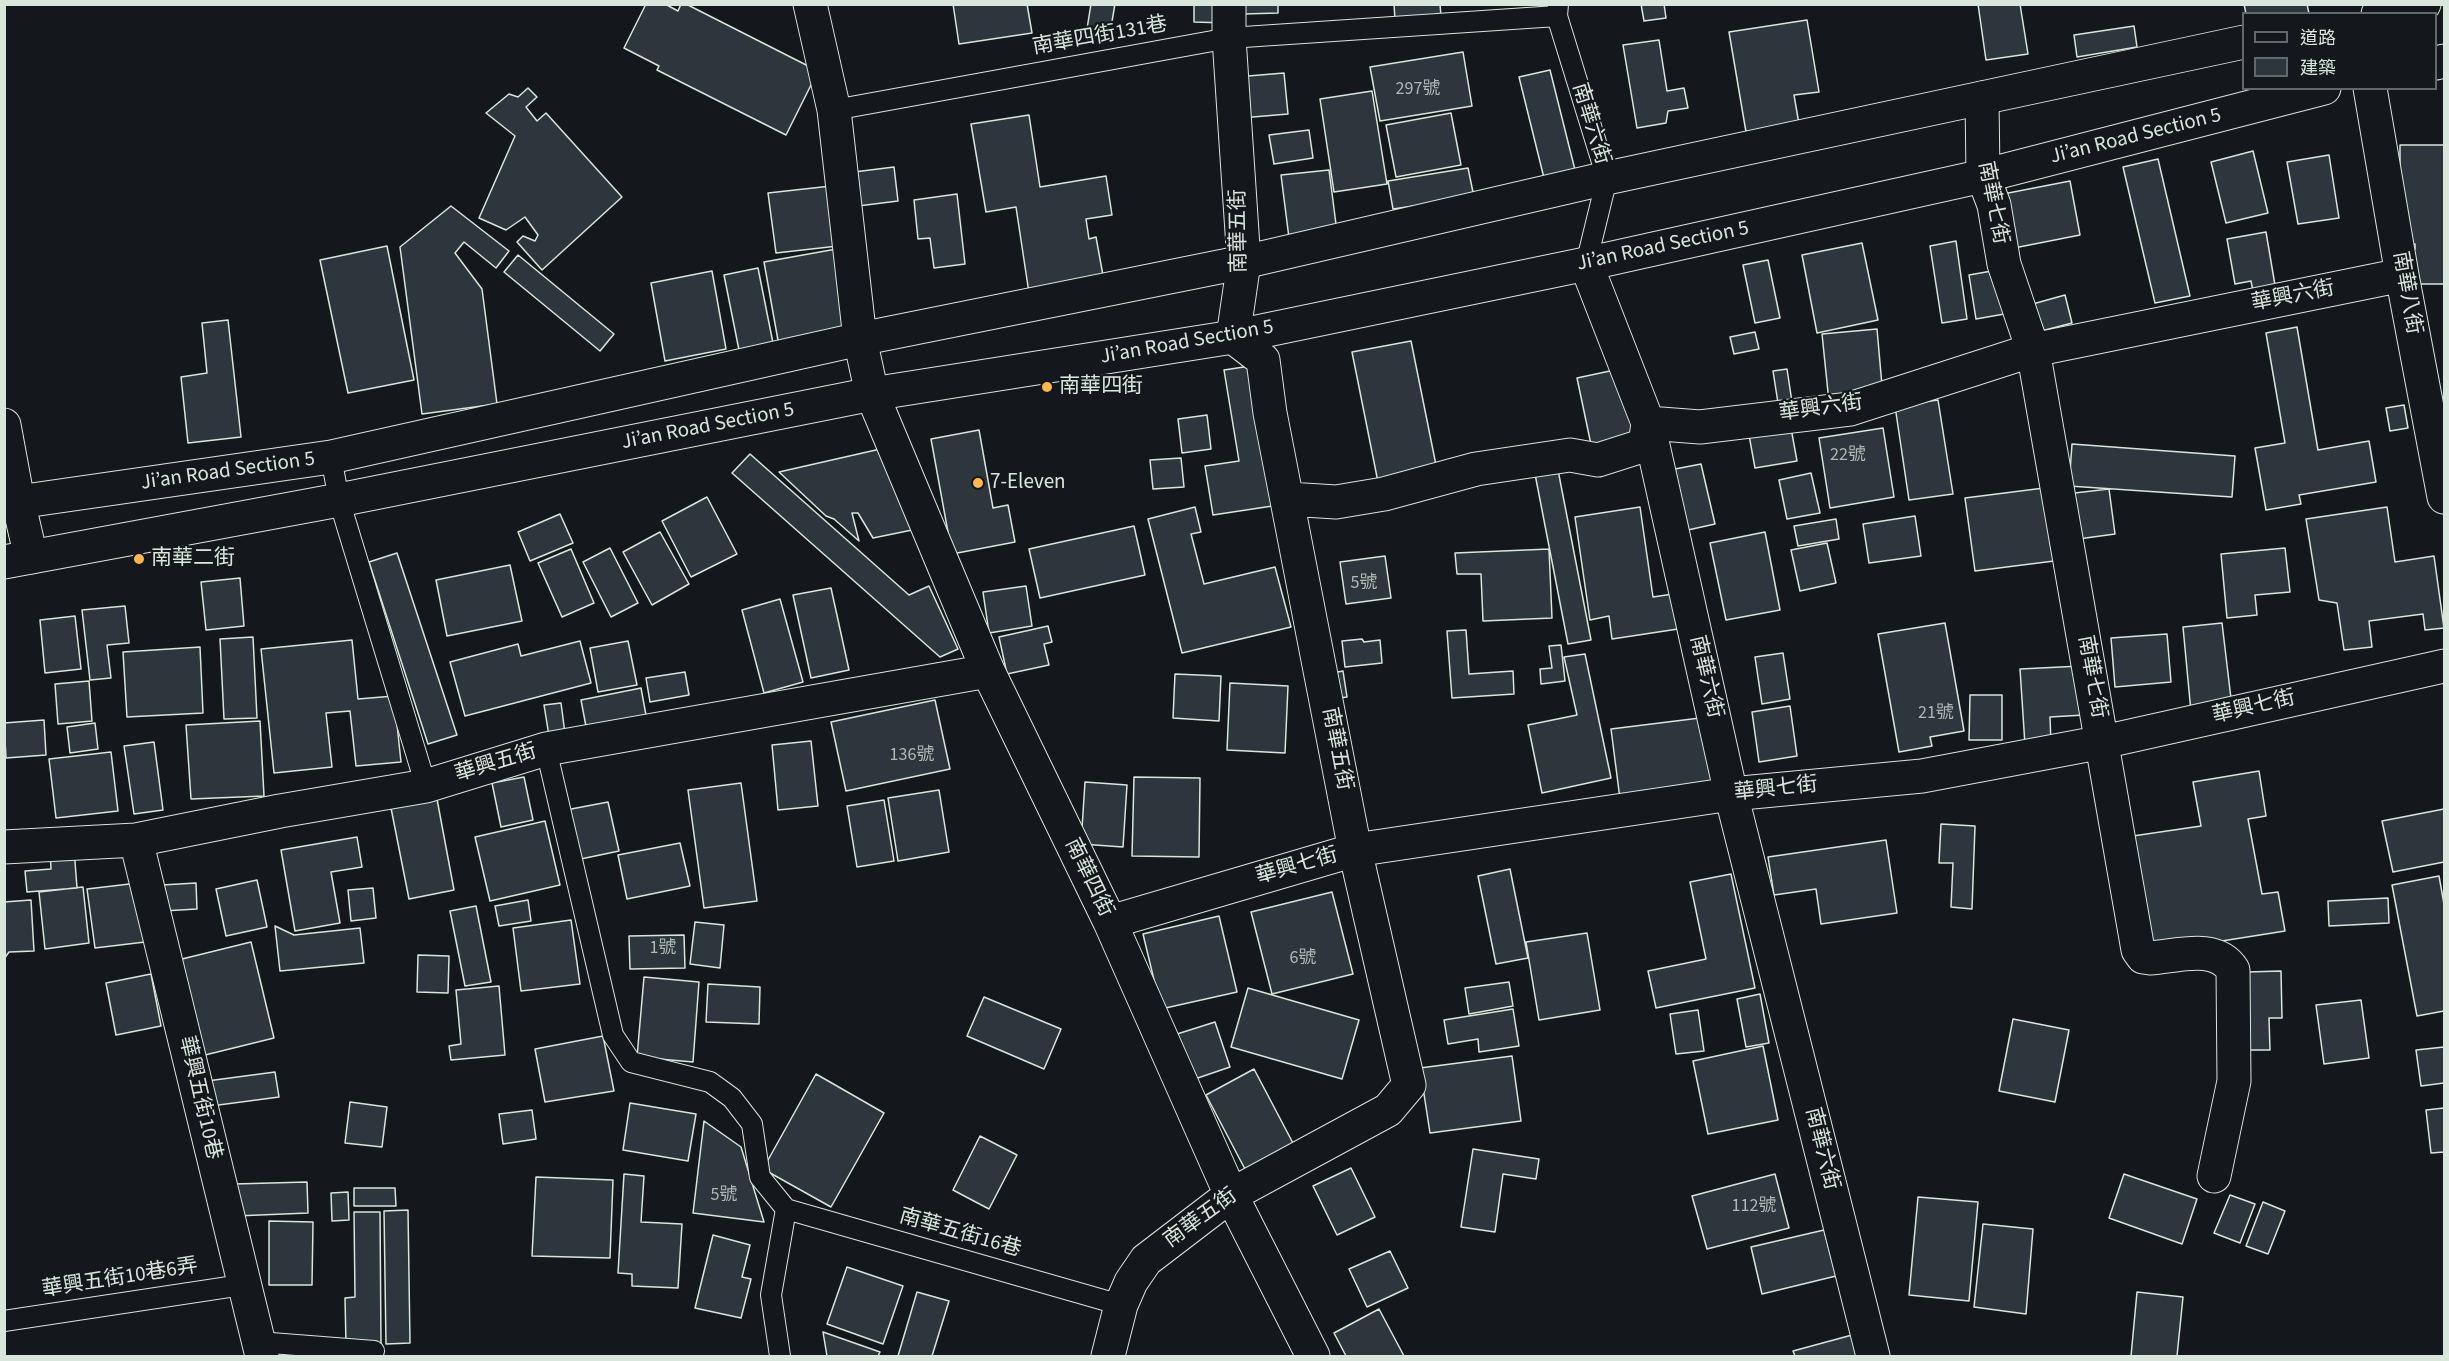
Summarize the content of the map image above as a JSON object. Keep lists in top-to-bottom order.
{
  "streets": {
    "street": [
      "南華六街",
      "Ji’an Road Section 5",
      "南華七街",
      "南華五街",
      "南華八街",
      "華興六街",
      "華興七街",
      "華興五街",
      "南華四街",
      "華興五街10巷"
    ],
    "lane": ["南華四街131巷", "南華五街16巷", "華興五街10巷6弄"]
  },
  "crossings": [
    ["南華四街131巷", "南華六街"],
    ["南華四街131巷", "南華五街"],
    ["南華四街131巷", "南華四街"],
    ["南華六街", "Ji’an Road Section 5"],
    ["南華六街", "華興六街"],
    ["南華六街", "華興七街"],
    ["Ji’an Road Section 5", "南華七街"],
    ["Ji’an Road Section 5", "南華五街"],
    ["Ji’an Road Section 5", "南華四街"],
    ["南華七街", "華興六街"],
    ["南華七街", "華興七街"],
    ["南華五街", "華興七街"],
    ["南華五街", "南華四街"],
    ["南華五街", "南華五街16巷"],
    ["南華八街", "華興六街"],
    ["華興七街", "南華四街"],
    ["華興五街", "南華四街"],
    ["華興五街", "華興五街10巷"],
    ["華興五街10巷", "華興五街10巷6弄"]
  ],
  "places": ["南華四街", "7-Eleven", "南華二街"],
  "house_numbers": [
    "297號",
    "22號",
    "5號",
    "21號",
    "136號",
    "1號",
    "6號",
    "5號",
    "112號"
  ],
  "legend": ["道路", "建築"]
}
